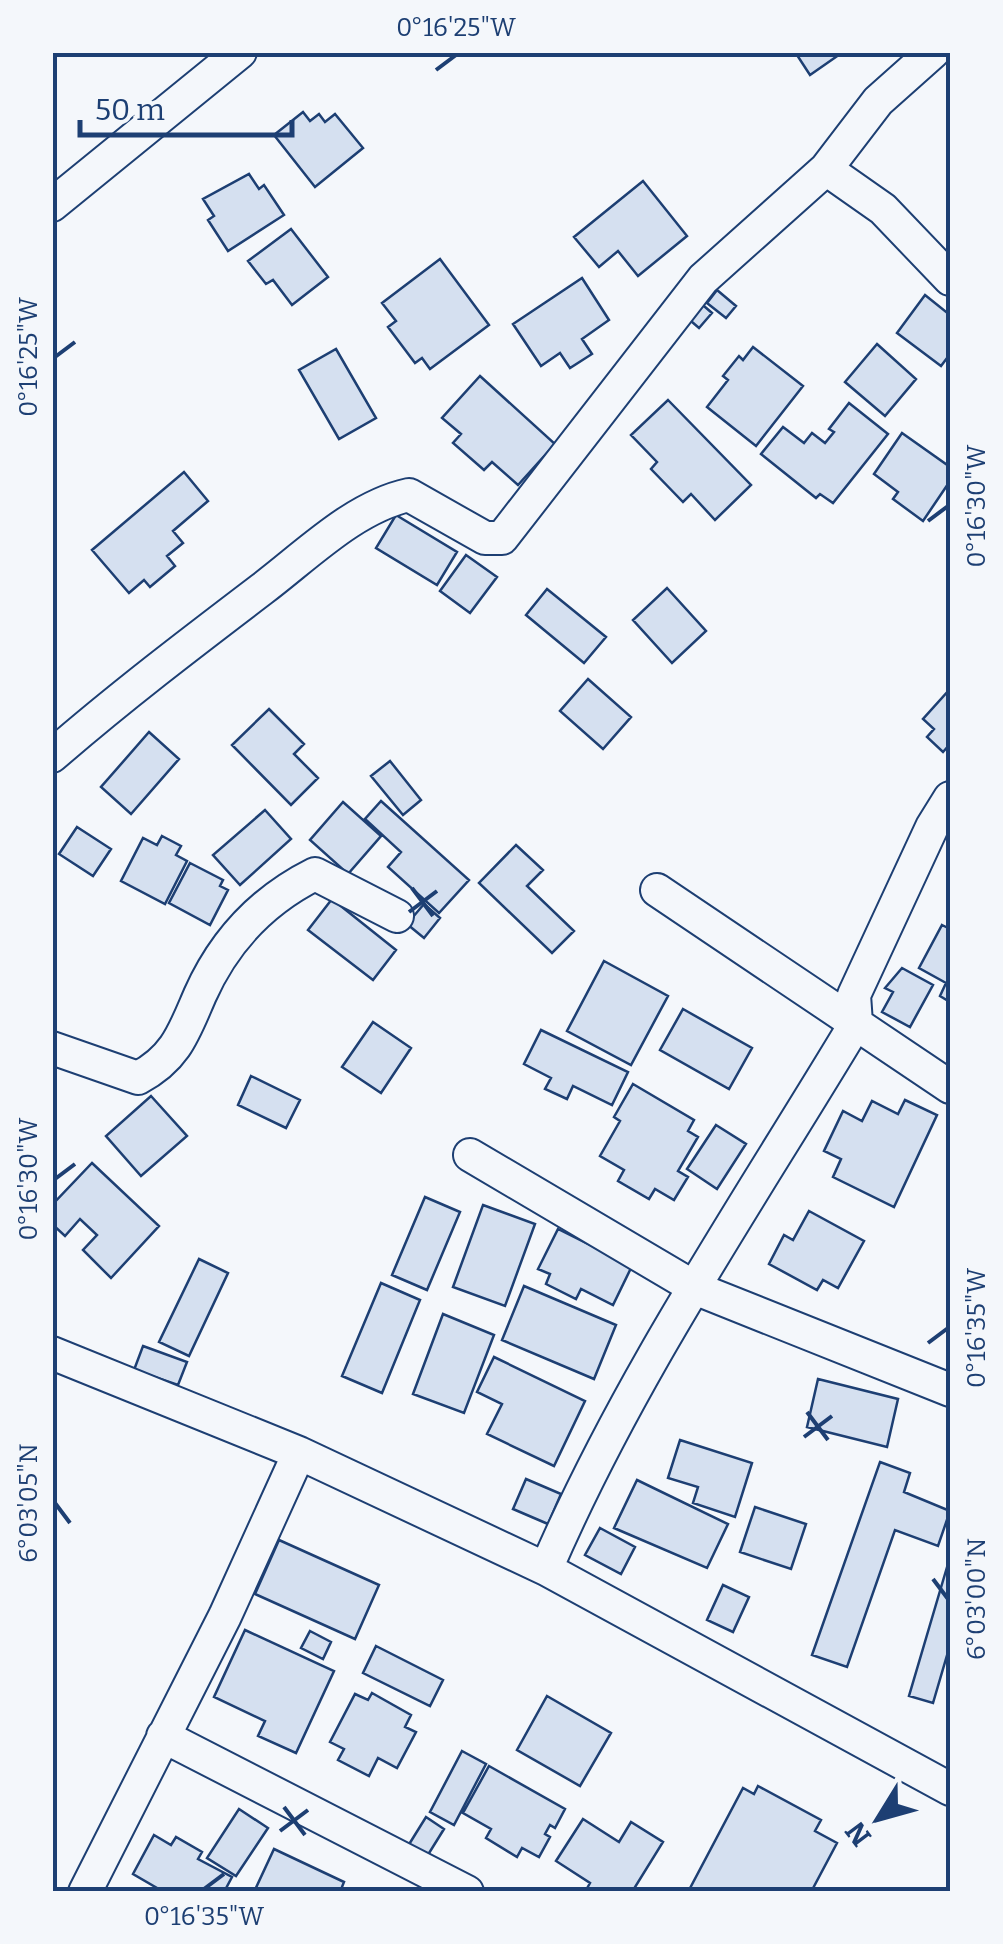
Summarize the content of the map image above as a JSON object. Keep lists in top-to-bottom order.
{
  "scale_bar": "50 m",
  "north": "bottom left",
  "coordinates": [
    "0°16'25\"W",
    "0°16'30\"W",
    "0°16'35\"W",
    "6°03'05\"N",
    "6°03'00\"N"
  ]
}
